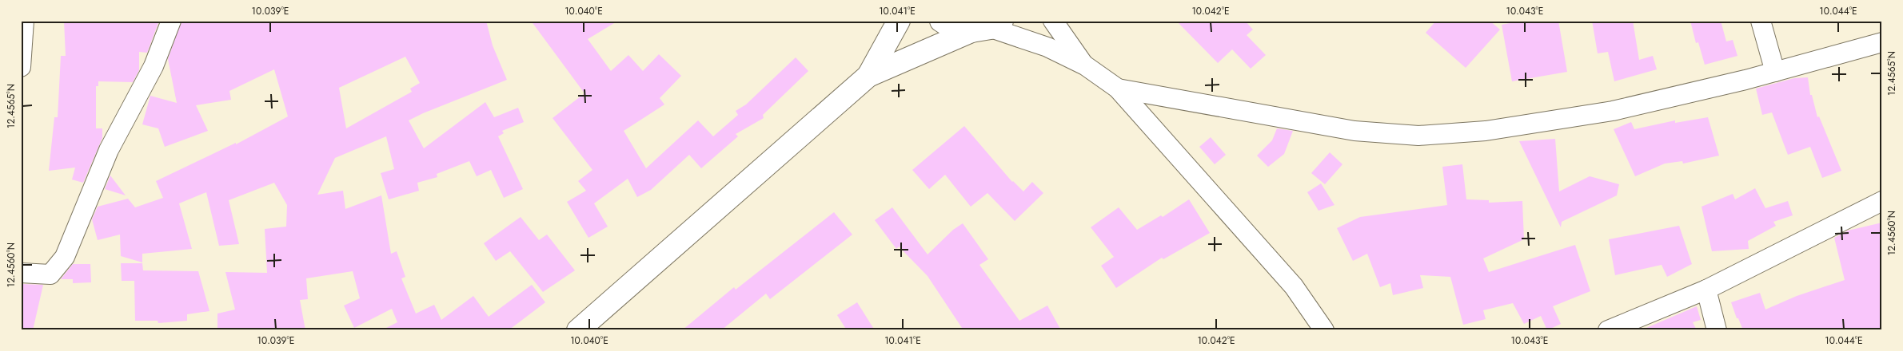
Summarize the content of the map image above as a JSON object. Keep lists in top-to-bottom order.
{
  "coordinates": [
    "10.039°E",
    "10.040°E",
    "10.041°E",
    "10.042°E",
    "10.043°E",
    "10.044°E",
    "12.4565°N",
    "12.4560°N"
  ]
}
